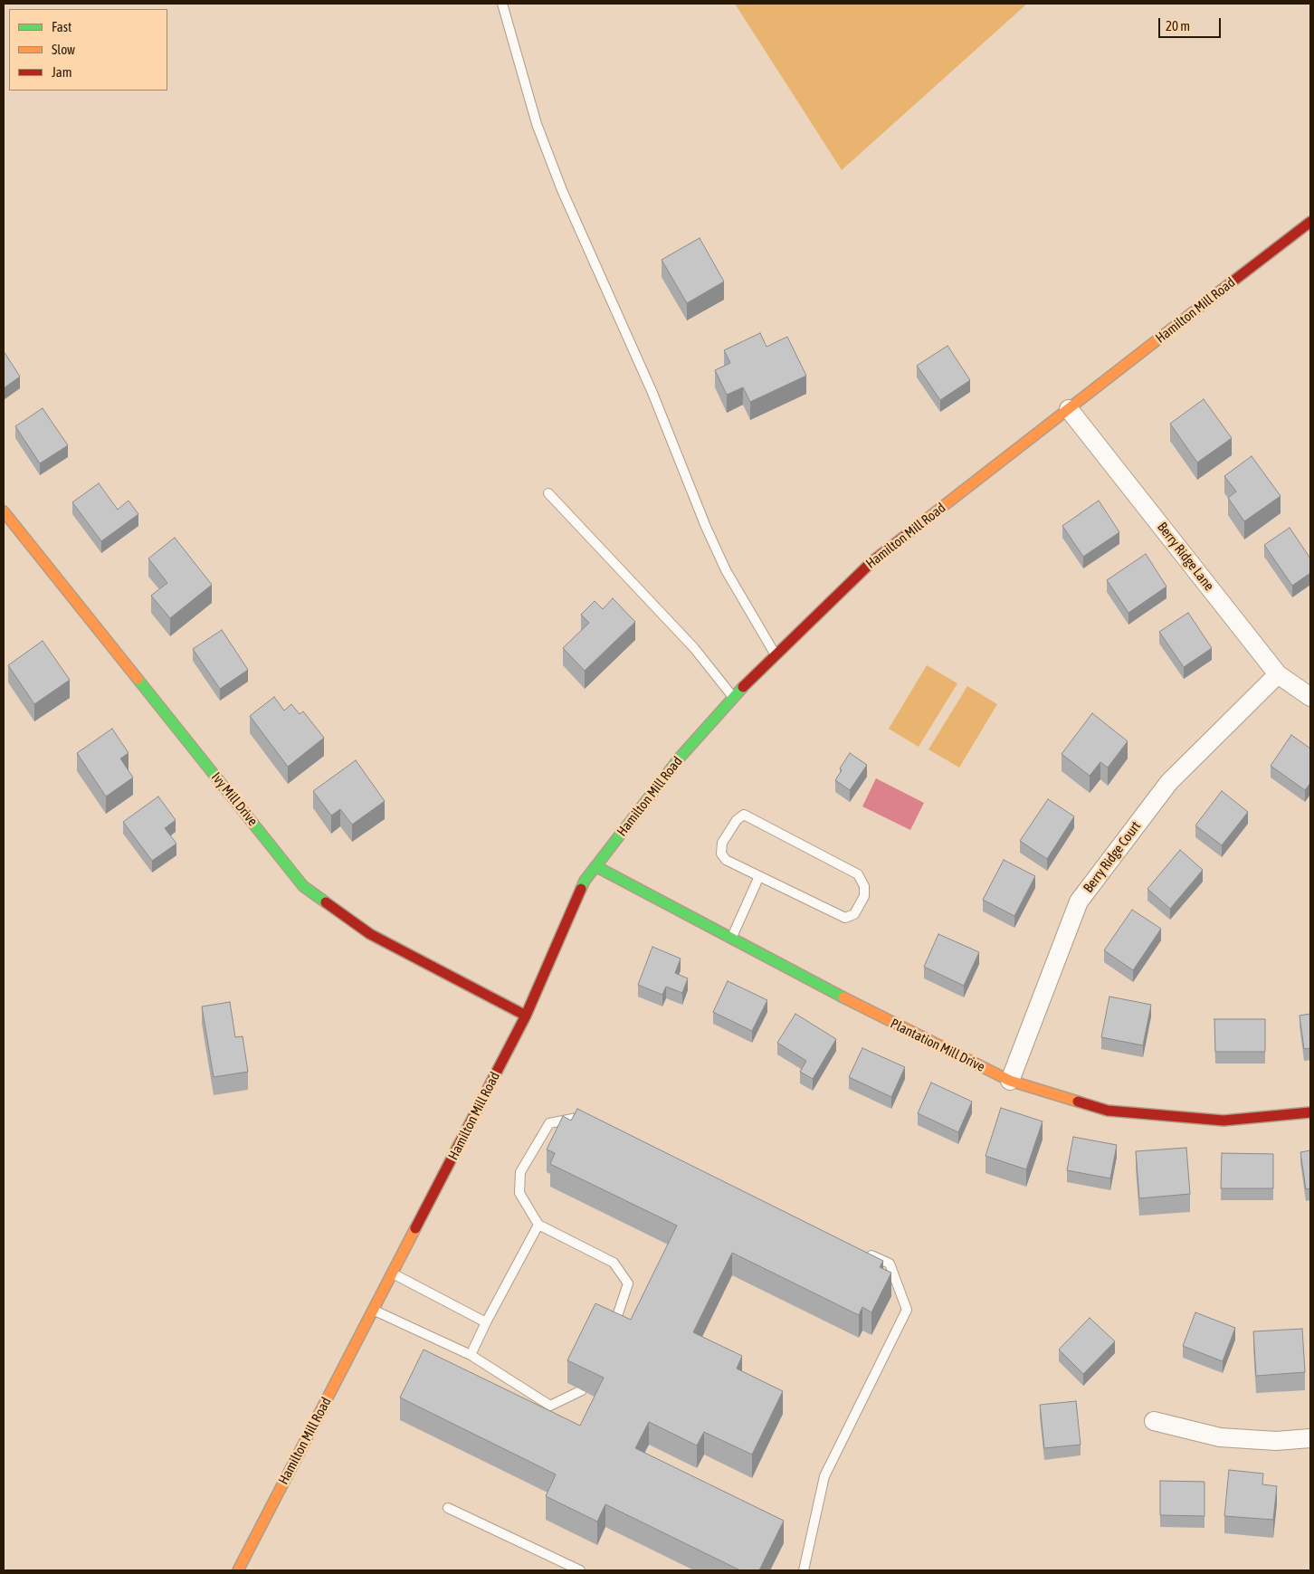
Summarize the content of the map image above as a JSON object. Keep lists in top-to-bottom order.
{
  "streets": {
    "main road": ["Hamilton Mill Road", "Ivy Mill Drive", "Plantation Mill Drive"],
    "street": ["Berry Ridge Lane", "Berry Ridge Court"]
  },
  "crossings": [
    ["Hamilton Mill Road", "Berry Ridge Lane"],
    ["Hamilton Mill Road", "Ivy Mill Drive"],
    ["Hamilton Mill Road", "Plantation Mill Drive"],
    ["Berry Ridge Lane", "Berry Ridge Court"],
    ["Berry Ridge Court", "Plantation Mill Drive"]
  ],
  "legend": ["Fast", "Slow", "Jam"],
  "scale_bar": "20 m"
}
